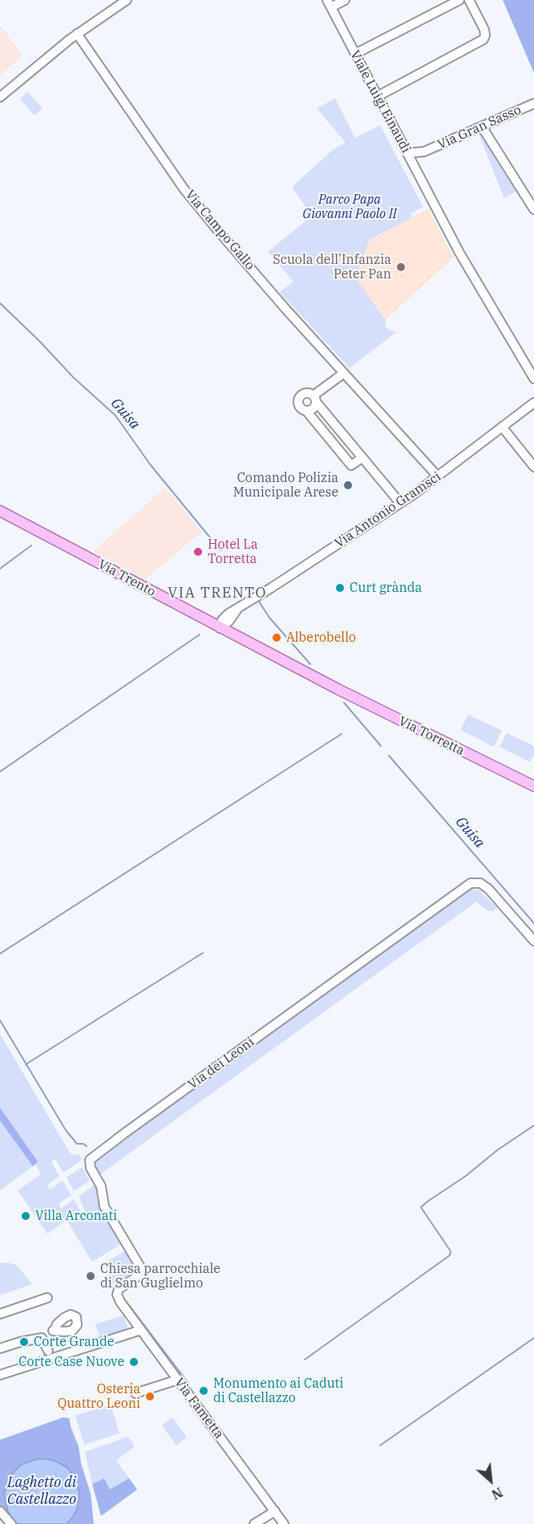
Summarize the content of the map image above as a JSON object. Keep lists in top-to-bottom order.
{
  "streets": {
    "main road": ["Via Trento", "Via Torretta"],
    "street": [
      "Viale Luigi Einaudi",
      "Via Gran Sasso",
      "Via Campo Gallo",
      "Via Antonio Gramsci",
      "Via dei Leoni",
      "Via Fametta"
    ]
  },
  "crossings": [
    ["Viale Luigi Einaudi", "Via Gran Sasso"],
    ["Via Campo Gallo", "Via Antonio Gramsci"],
    ["Via Antonio Gramsci", "Via Trento"],
    ["Via Trento", "Via Torretta"],
    ["Via dei Leoni", "Via Fametta"]
  ],
  "districts": ["VIA TRENTO"],
  "water": ["Guisa", "Laghetto di Castellazzo"],
  "parks": ["Parco Papa Giovanni Paolo II"],
  "places": [
    "Scuola dell'Infanzia Peter Pan",
    "Comando Polizia Municipale Arese",
    "Hotel La Torretta",
    "Curt grànda",
    "Alberobello",
    "Villa Arconati",
    "Chiesa parrocchiale di San Guglielmo",
    "Corte Grande",
    "Corte Case Nuove",
    "Monumento ai Caduti di Castellazzo",
    "Osteria Quattro Leoni"
  ],
  "north": "bottom right"
}
